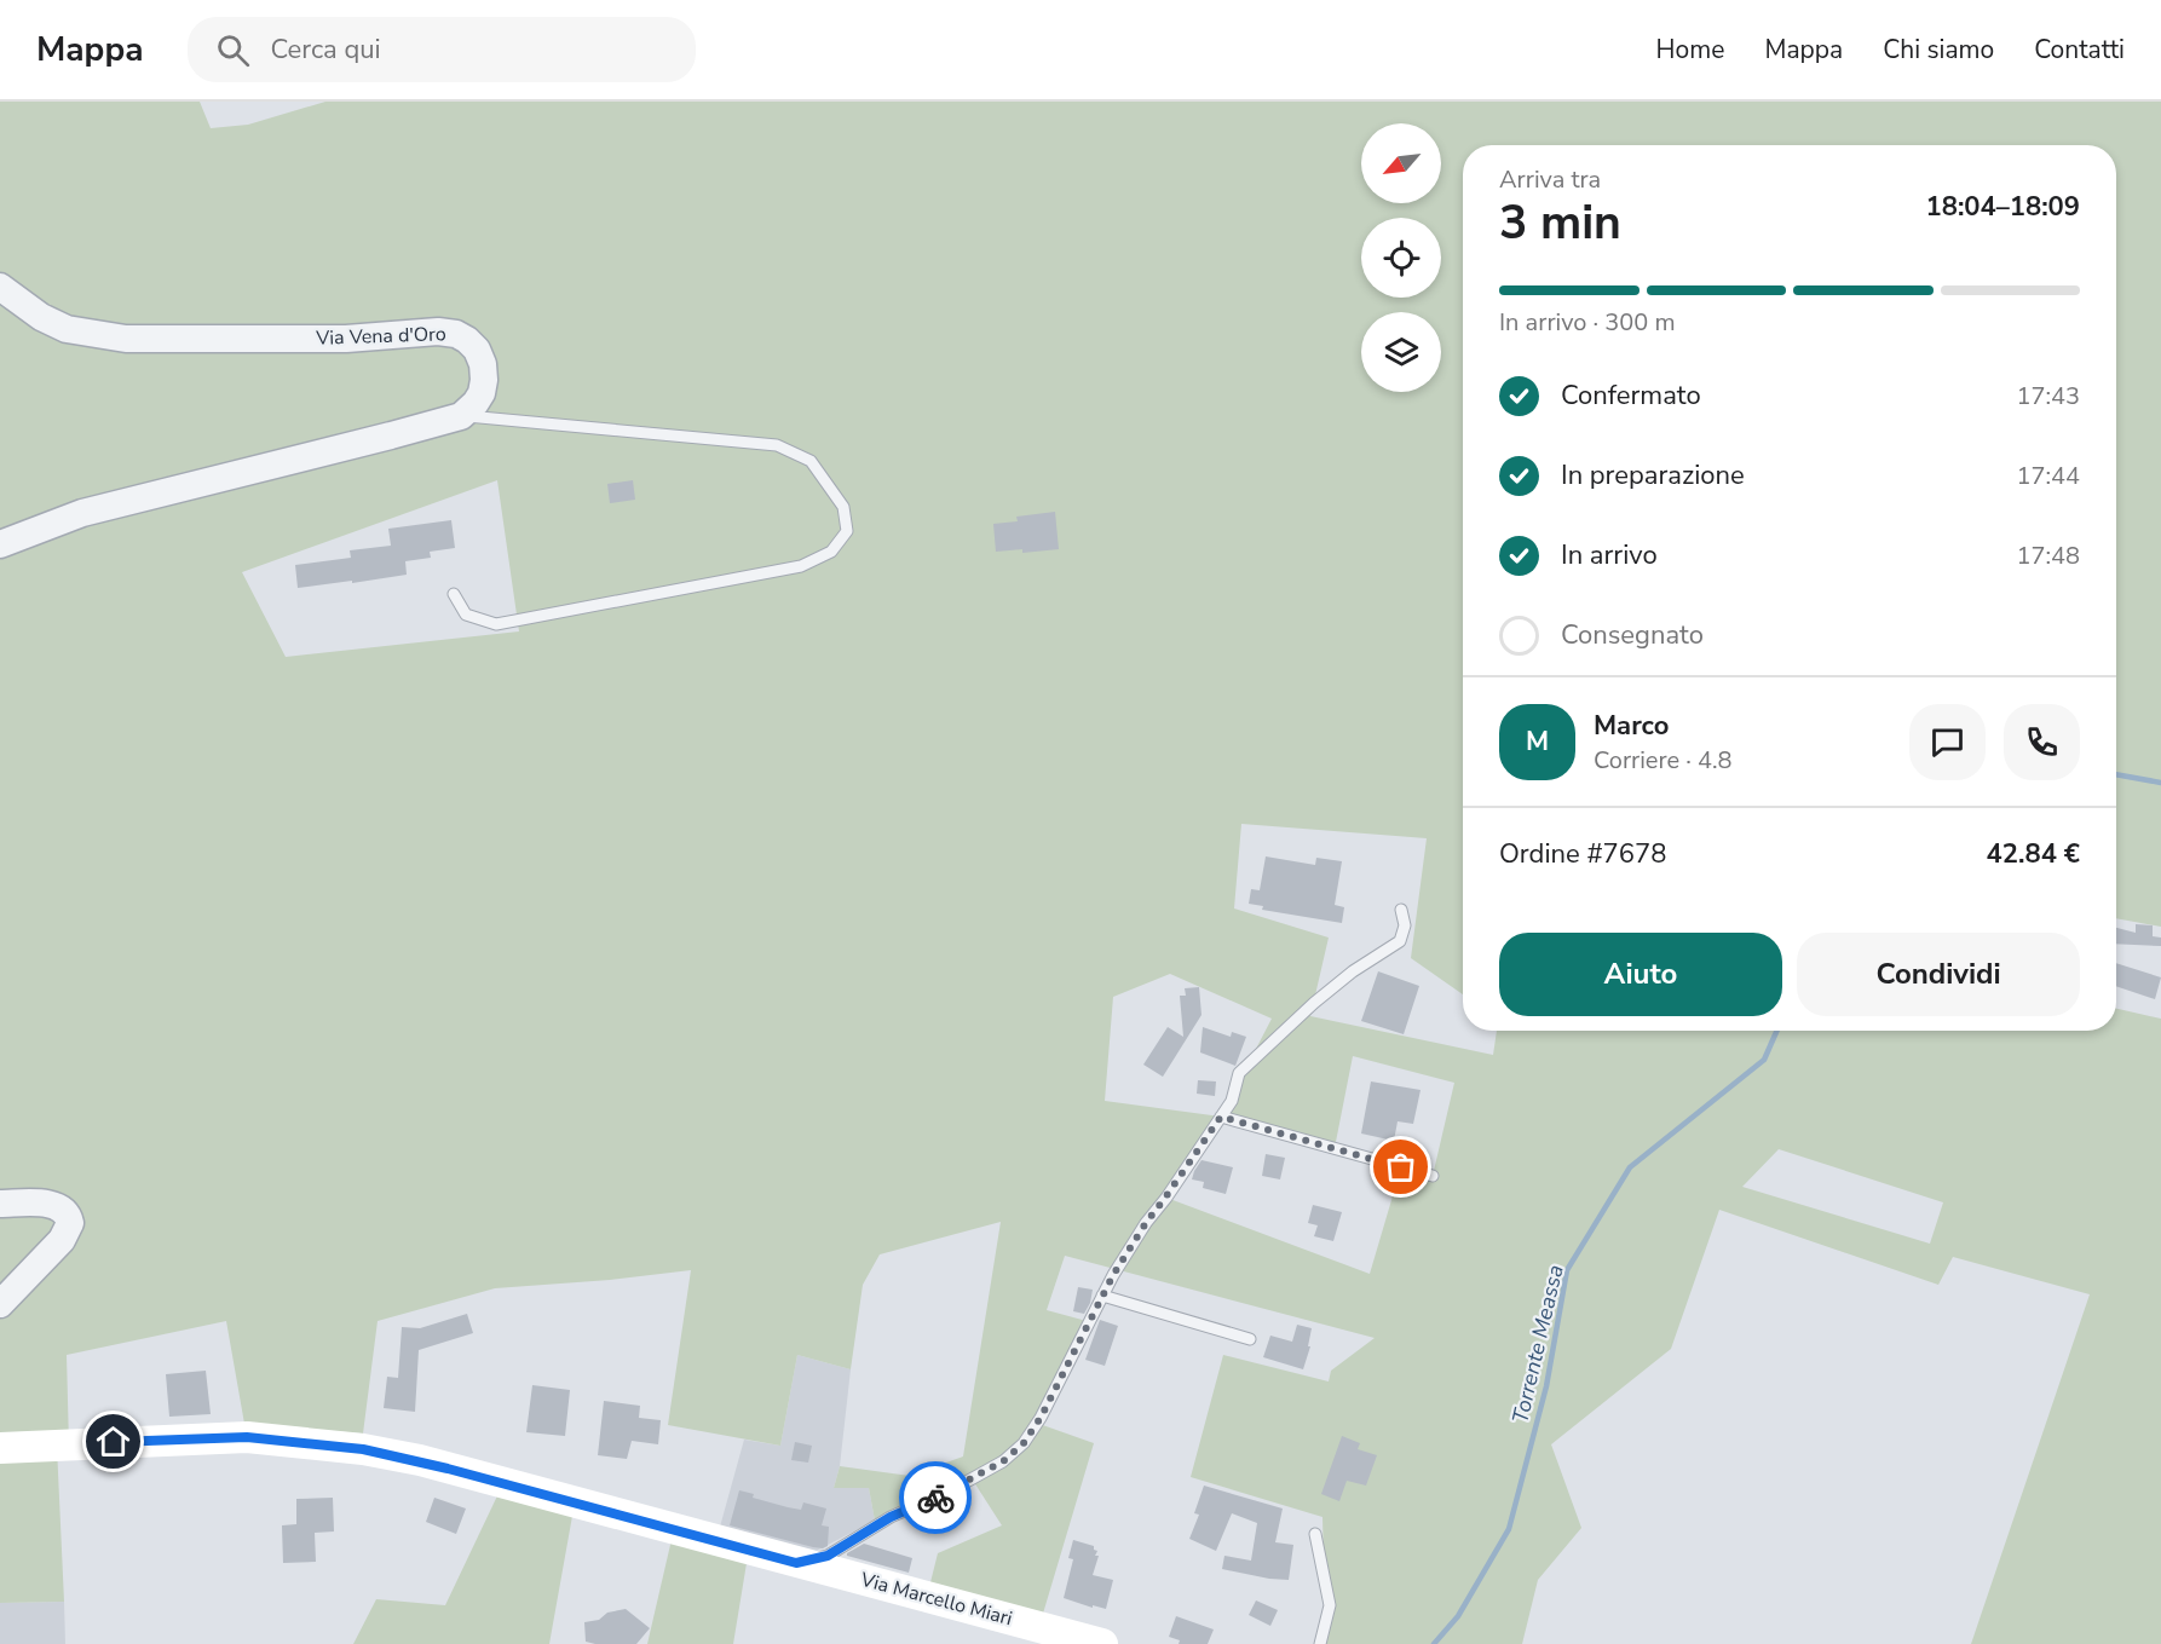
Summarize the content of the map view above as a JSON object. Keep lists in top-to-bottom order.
{
  "streets": {
    "main road": ["Via Marcello Miari"],
    "street": ["Via Vena d'Oro"]
  },
  "water": ["Torrente Meassa"],
  "north": "bottom left",
  "page": {
    "header": "Mappa",
    "search": "Cerca qui",
    "nav": [
      "Home",
      "Mappa",
      "Chi siamo",
      "Contatti"
    ],
    "heading": ["3 min", "Arriva tra", "18:04–18:09"],
    "panel": [
      "Marco",
      "Corriere · 4.8",
      "Ordine #7678",
      "42.84 €"
    ],
    "bar": "In arrivo · 300 m",
    "list": [
      ["Confermato", "17:43"],
      ["In preparazione", "17:44"],
      ["In arrivo", "17:48"],
      "Consegnato"
    ],
    "round": "M",
    "buttons": ["Aiuto", "Condividi"]
  }
}
